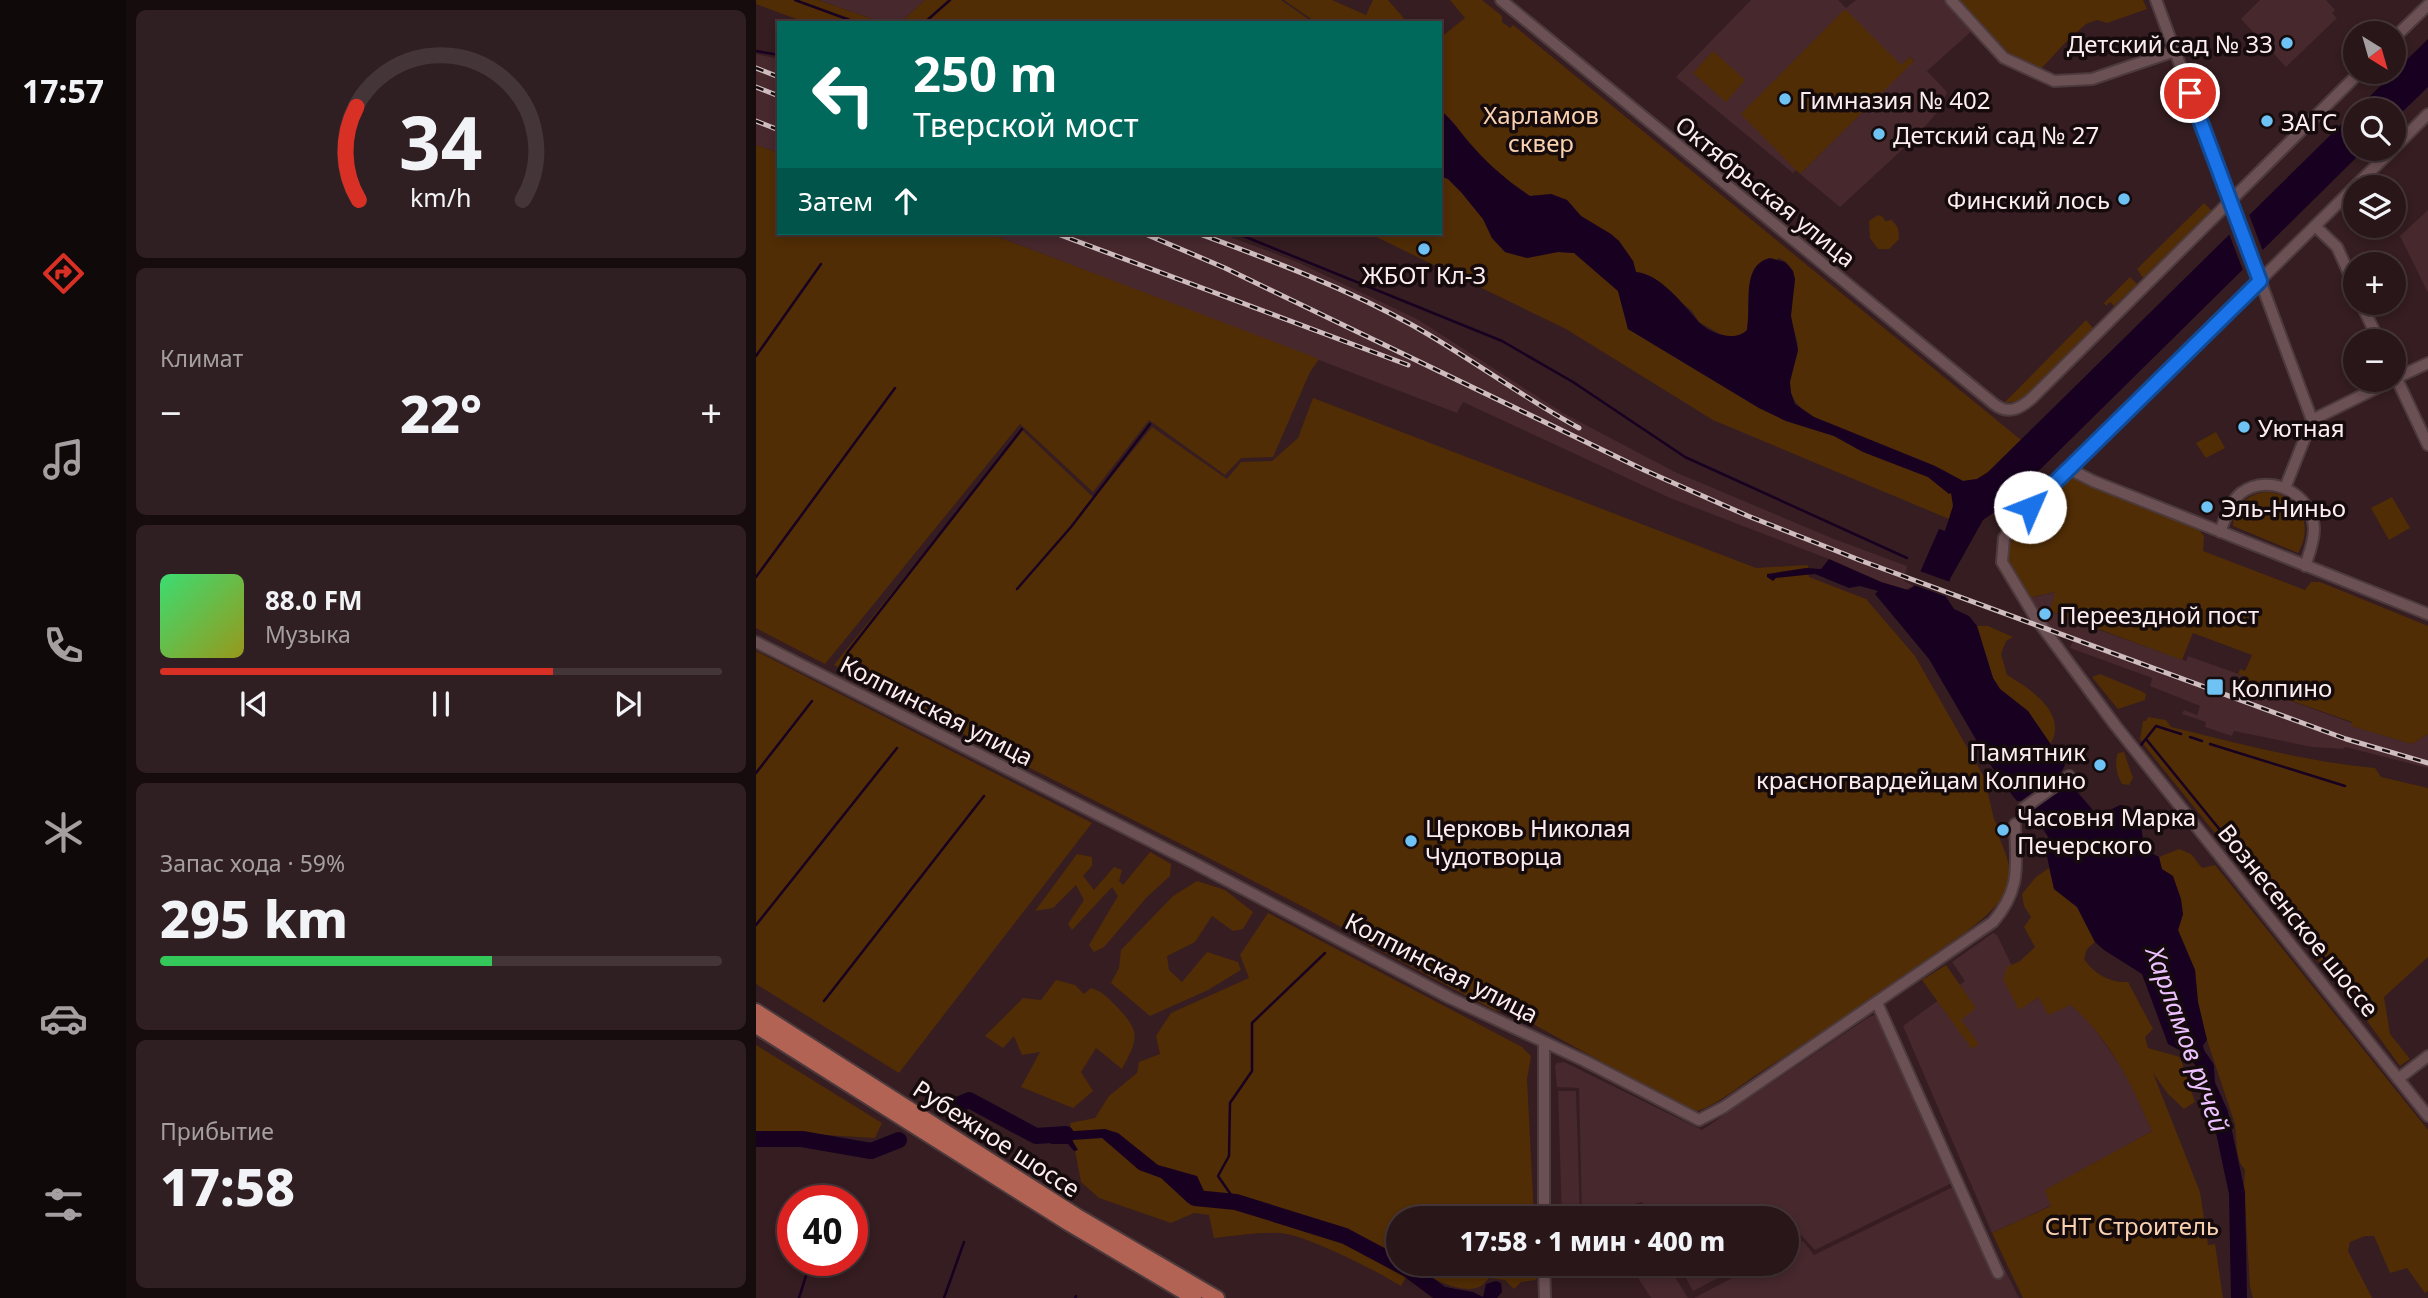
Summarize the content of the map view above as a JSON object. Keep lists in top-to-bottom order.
{
  "streets": {
    "main road": ["Рубежное шоссе"],
    "street": ["Октябрьская улица", "Колпинская улица", "Вознесенское шоссе"]
  },
  "water": ["Харламов ручей"],
  "parks": ["Харламов сквер", "СНТ Строитель"],
  "places": {
    "other": [
      "Детский сад № 33",
      "Гимназия № 402",
      "ЗАГС",
      "Детский сад № 27",
      "Финский лось",
      "ЖБОТ Кл-3",
      "Уютная",
      "Эль-Ниньо",
      "Переездной пост",
      "Памятник красногвардейцам Колпино",
      "Часовня Марка Печерского",
      "Церковь Николая Чудотворца"
    ],
    "transit": ["Колпино"]
  },
  "north": "bottom right",
  "page": {
    "tabs": "17:57",
    "map_buttons": ["+", "−"],
    "turn": ["250 m", "Тверской мост"],
    "then": "Затем",
    "tile": [
      "Климат",
      ["Запас хода · 59%", "295 km"],
      ["Прибытие", "17:58"]
    ],
    "heat": ["−", "22°", "+"],
    "song": ["88.0 FM", "Музыка"],
    "limit": "40",
    "trip": "17:58 · 1 мин · 400 m",
    "gauge": ["34", "km/h"]
  }
}
